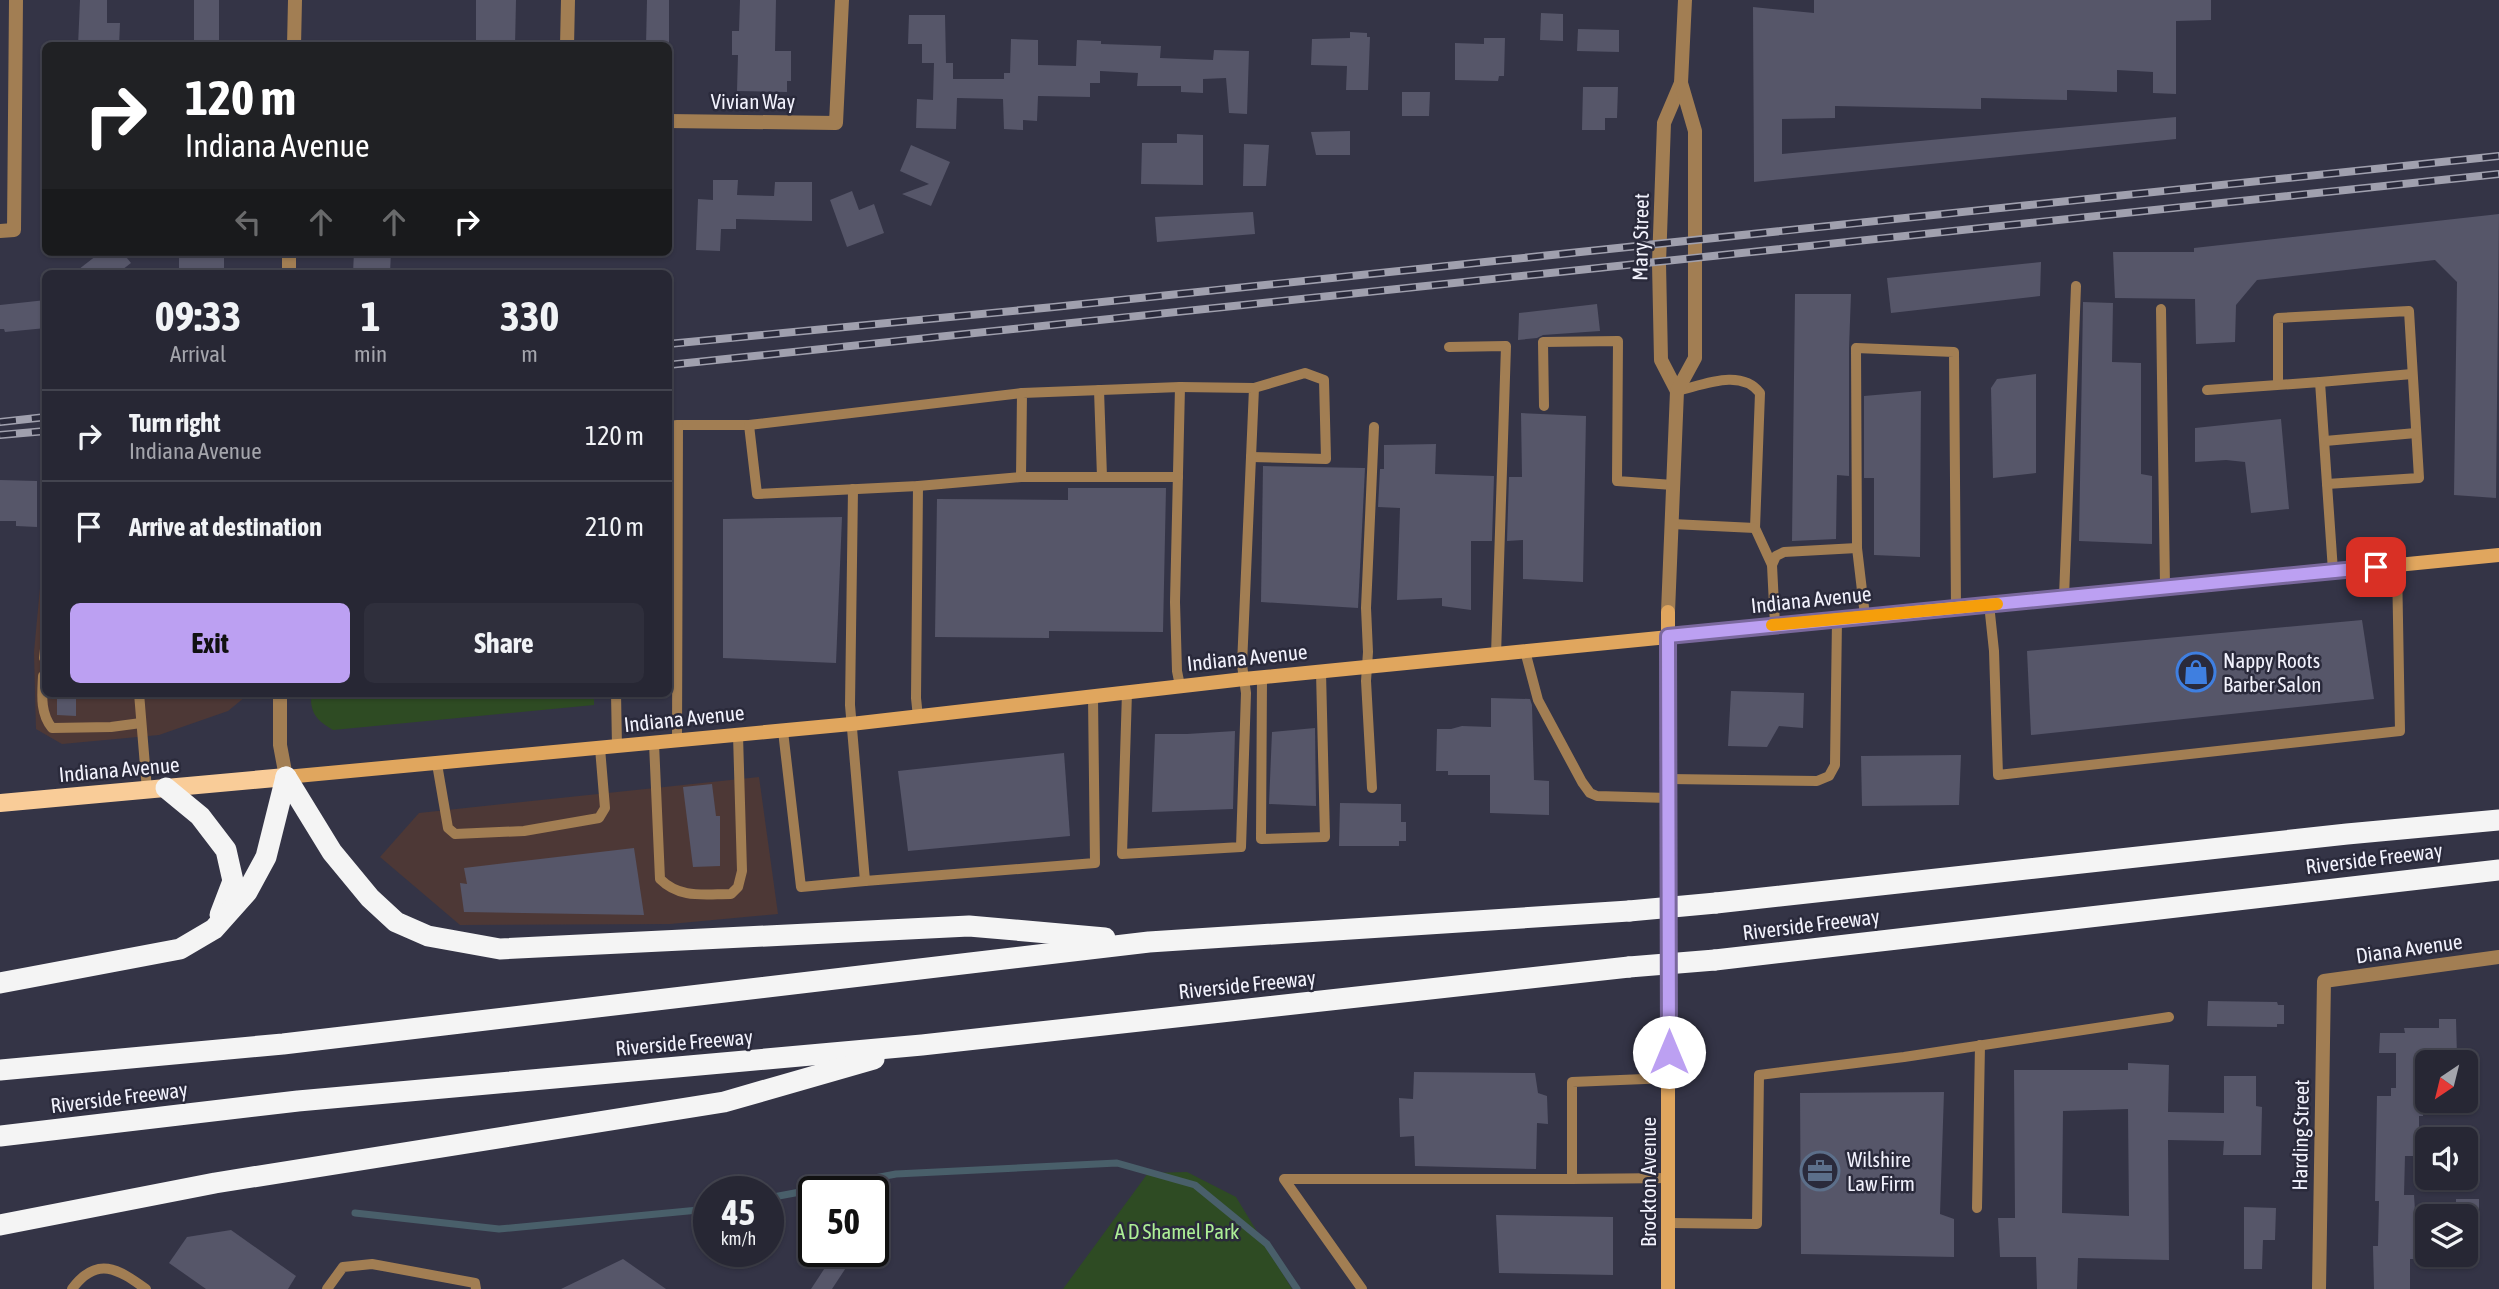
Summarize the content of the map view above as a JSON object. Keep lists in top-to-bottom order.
{
  "streets": {
    "highway": ["Riverside Freeway"],
    "main road": ["Indiana Avenue", "Brockton Avenue"],
    "street": [
      "Vivian Way",
      "Mary Street",
      "Diana Avenue",
      "Harding Street"
    ]
  },
  "crossings": [
    ["Mary Street", "Brockton Avenue"],
    ["Indiana Avenue", "Brockton Avenue"],
    ["Diana Avenue", "Harding Street"]
  ],
  "parks": ["A D Shamel Park"],
  "places": {
    "shop": ["Nappy Roots Barber Salon"],
    "office": ["Wilshire Law Firm"]
  },
  "north": "bottom left",
  "page": {
    "turn": ["120 m", "Indiana Avenue"],
    "eta": [
      "09:33",
      "Arrival",
      "1",
      "min",
      "330",
      "m"
    ],
    "list": [
      {
        "name": "Turn right",
        "note": "Indiana Avenue",
        "value": "120 m"
      },
      {
        "name": "Arrive at destination",
        "value": "210 m"
      }
    ],
    "buttons": ["Exit", "Share"],
    "speed": "45 km/h",
    "limit": "50"
  }
}
